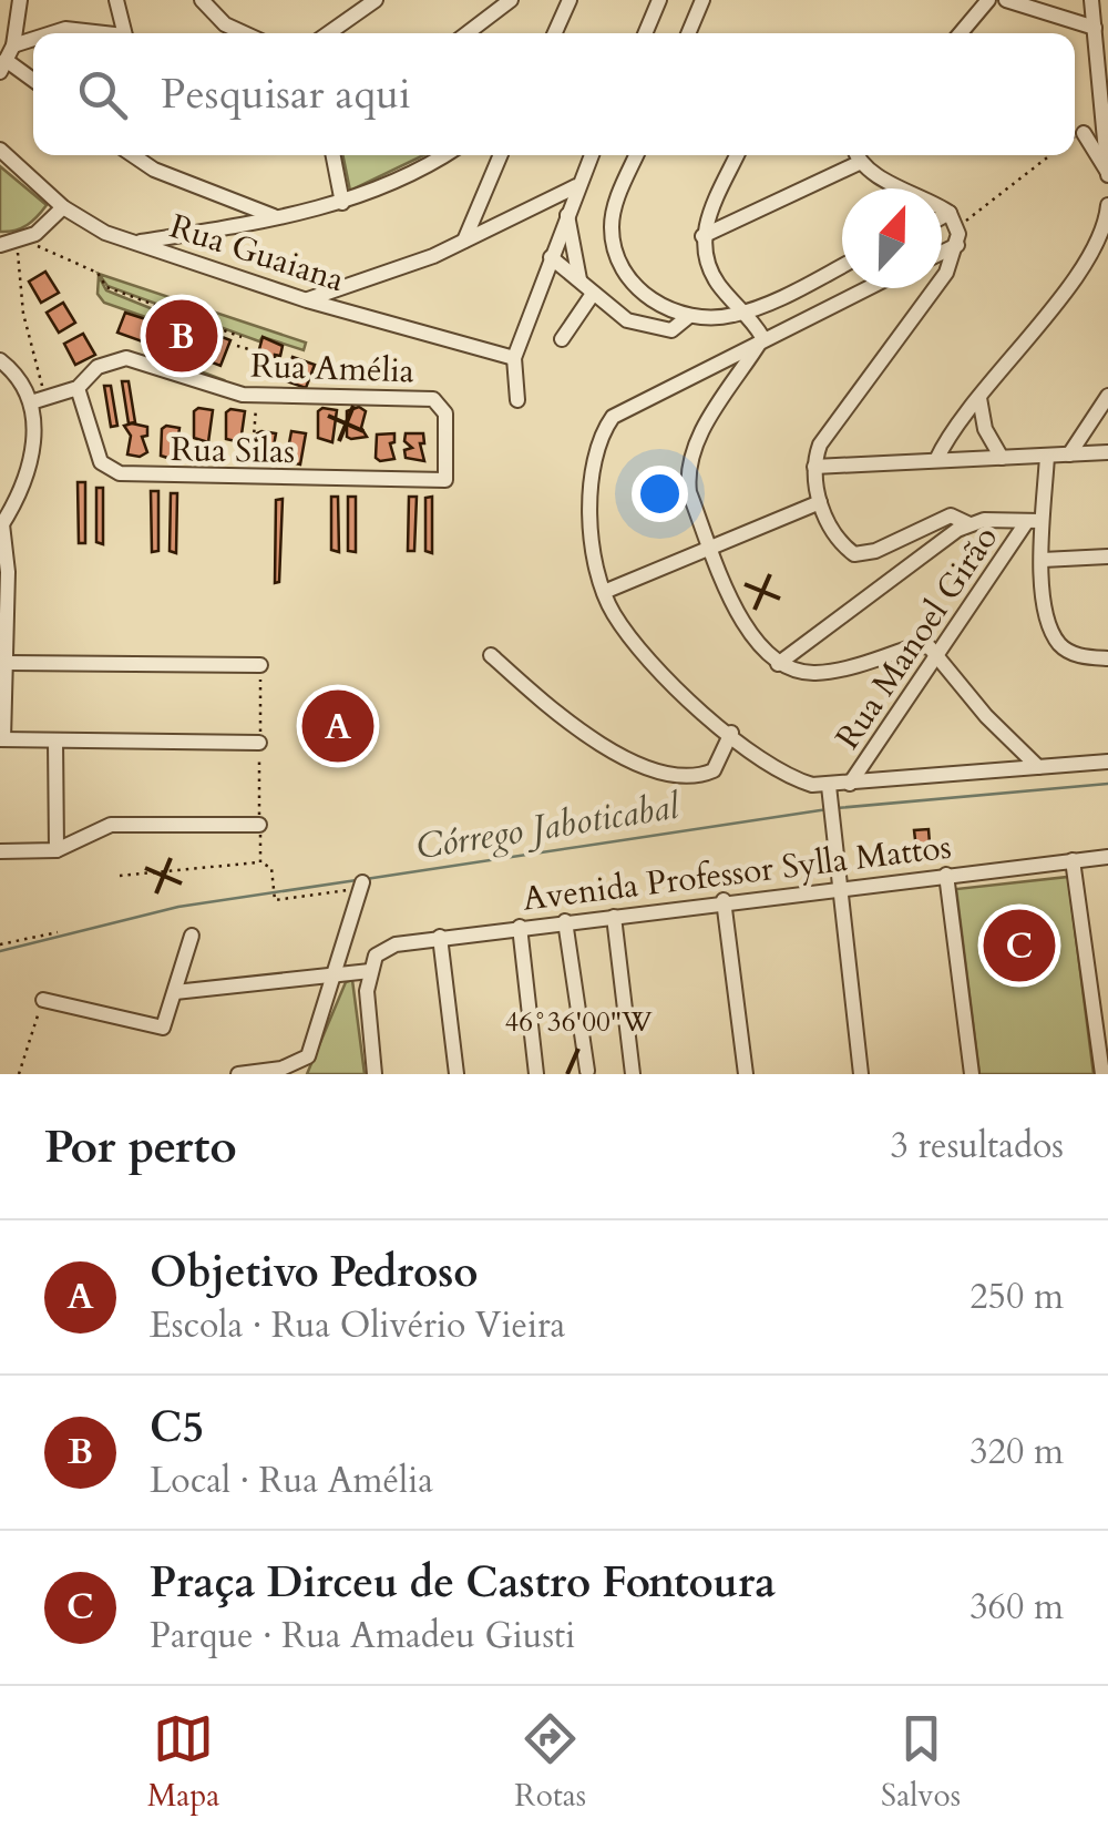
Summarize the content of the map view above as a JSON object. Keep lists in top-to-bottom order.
{
  "streets": {
    "street": [
      "Rua Guaiana",
      "Rua Amélia",
      "Rua Silas",
      "Rua Manoel Girão",
      "Avenida Professor Sylla Mattos"
    ]
  },
  "crossings": [
    ["Rua Amélia", "Rua Silas"]
  ],
  "water": ["Córrego Jaboticabal"],
  "north": "top",
  "page": {
    "search": "Pesquisar aqui",
    "pins": ["B", "A", "C"],
    "heading": ["Por perto", "3 resultados"],
    "list": [
      {
        "mark": "A",
        "name": "Objetivo Pedroso",
        "note": "Escola · Rua Olivério Vieira",
        "value": "250 m"
      },
      {
        "mark": "B",
        "name": "C5",
        "note": "Local · Rua Amélia",
        "value": "320 m"
      },
      {
        "mark": "C",
        "name": "Praça Dirceu de Castro Fontoura",
        "note": "Parque · Rua Amadeu Giusti",
        "value": "360 m"
      }
    ],
    "nav": ["Mapa", "Rotas", "Salvos"]
  },
  "coordinates": ["46°36'00\"W"]
}
